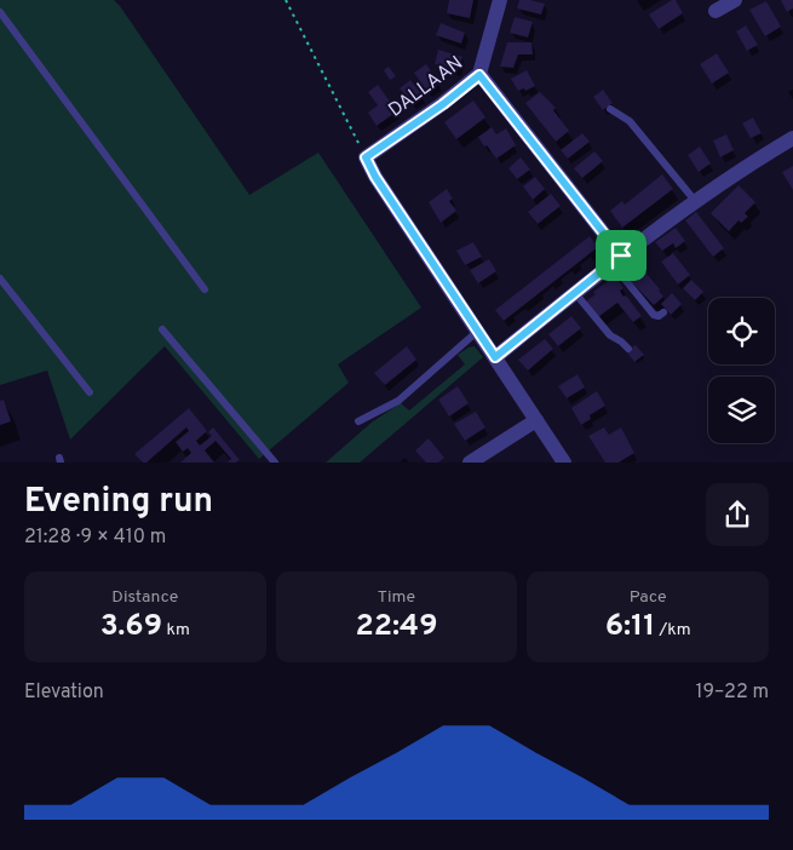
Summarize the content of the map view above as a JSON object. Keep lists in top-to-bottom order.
{
  "streets": {
    "street": ["DALLAAN"]
  },
  "page": {
    "heading": ["Evening run", "21:28 · 9 × 410 m"],
    "stats": [
      ["Distance", "3.69 km"],
      ["Time", "22:49"],
      ["Pace", "6:11 /km"]
    ],
    "chart": ["Elevation", "19–22 m"]
  }
}
